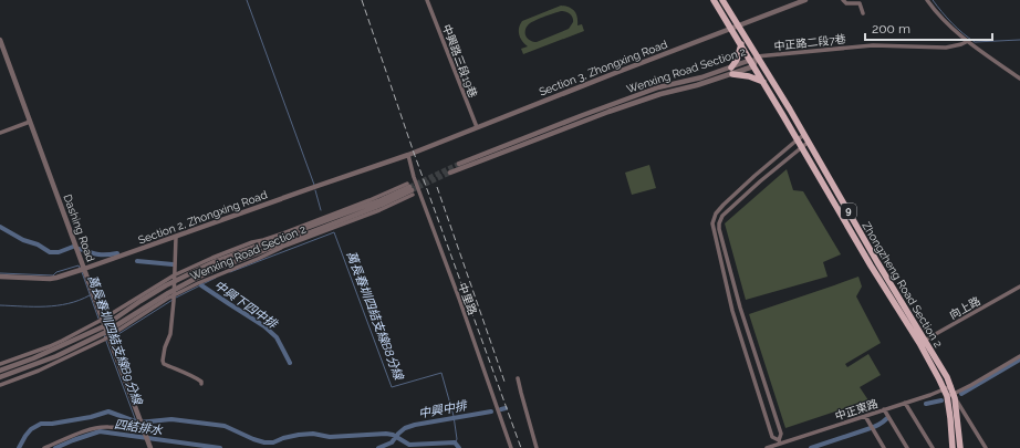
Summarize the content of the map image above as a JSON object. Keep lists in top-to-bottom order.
{
  "streets": {
    "main road": ["9", "Zhongzheng Road Section 2"],
    "street": [
      "中正路二段7巷",
      "中興路三段19巷",
      "Section 3, Zhongxing Road",
      "Wenxing Road Section 2",
      "Section 2, Zhongxing Road",
      "Dashing Road",
      "中里路",
      "向上路",
      "中正東路"
    ]
  },
  "crossings": [
    ["中正路二段7巷", "Wenxing Road Section 2"],
    ["中正路二段7巷", "Zhongzheng Road Section 2"],
    ["中興路三段19巷", "Section 3, Zhongxing Road"],
    ["Section 3, Zhongxing Road", "9"],
    ["Section 3, Zhongxing Road", "Section 2, Zhongxing Road"],
    ["Section 3, Zhongxing Road", "Zhongzheng Road Section 2"],
    ["Section 3, Zhongxing Road", "中里路"],
    ["Wenxing Road Section 2", "Dashing Road"],
    ["Wenxing Road Section 2", "Zhongzheng Road Section 2"],
    ["9", "Zhongzheng Road Section 2"],
    ["Section 2, Zhongxing Road", "Dashing Road"],
    ["Section 2, Zhongxing Road", "中里路"],
    ["Zhongzheng Road Section 2", "向上路"],
    ["Zhongzheng Road Section 2", "中正東路"]
  ],
  "water": [
    "中興下四中排",
    "萬長春圳四結支線B8分線",
    "萬長春圳四結支線B9分線",
    "中興中排",
    "四結排水"
  ],
  "scale_bar": "200 m"
}
